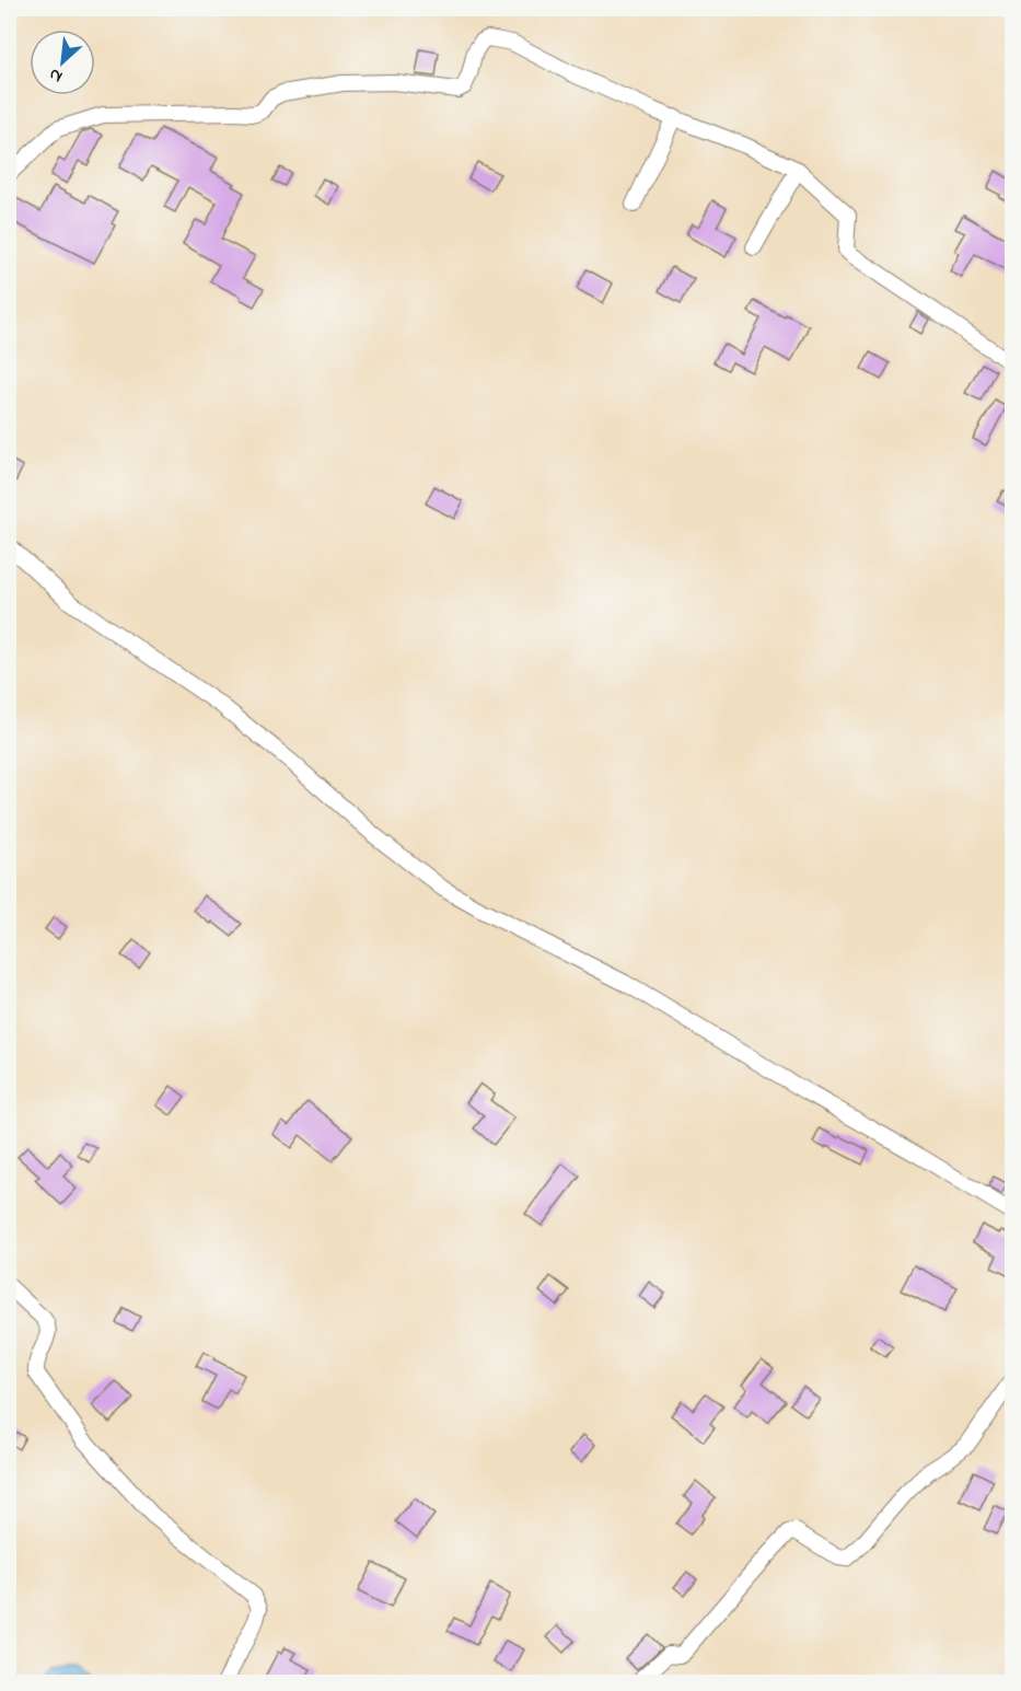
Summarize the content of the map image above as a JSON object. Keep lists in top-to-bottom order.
{
  "north": "bottom left"
}
